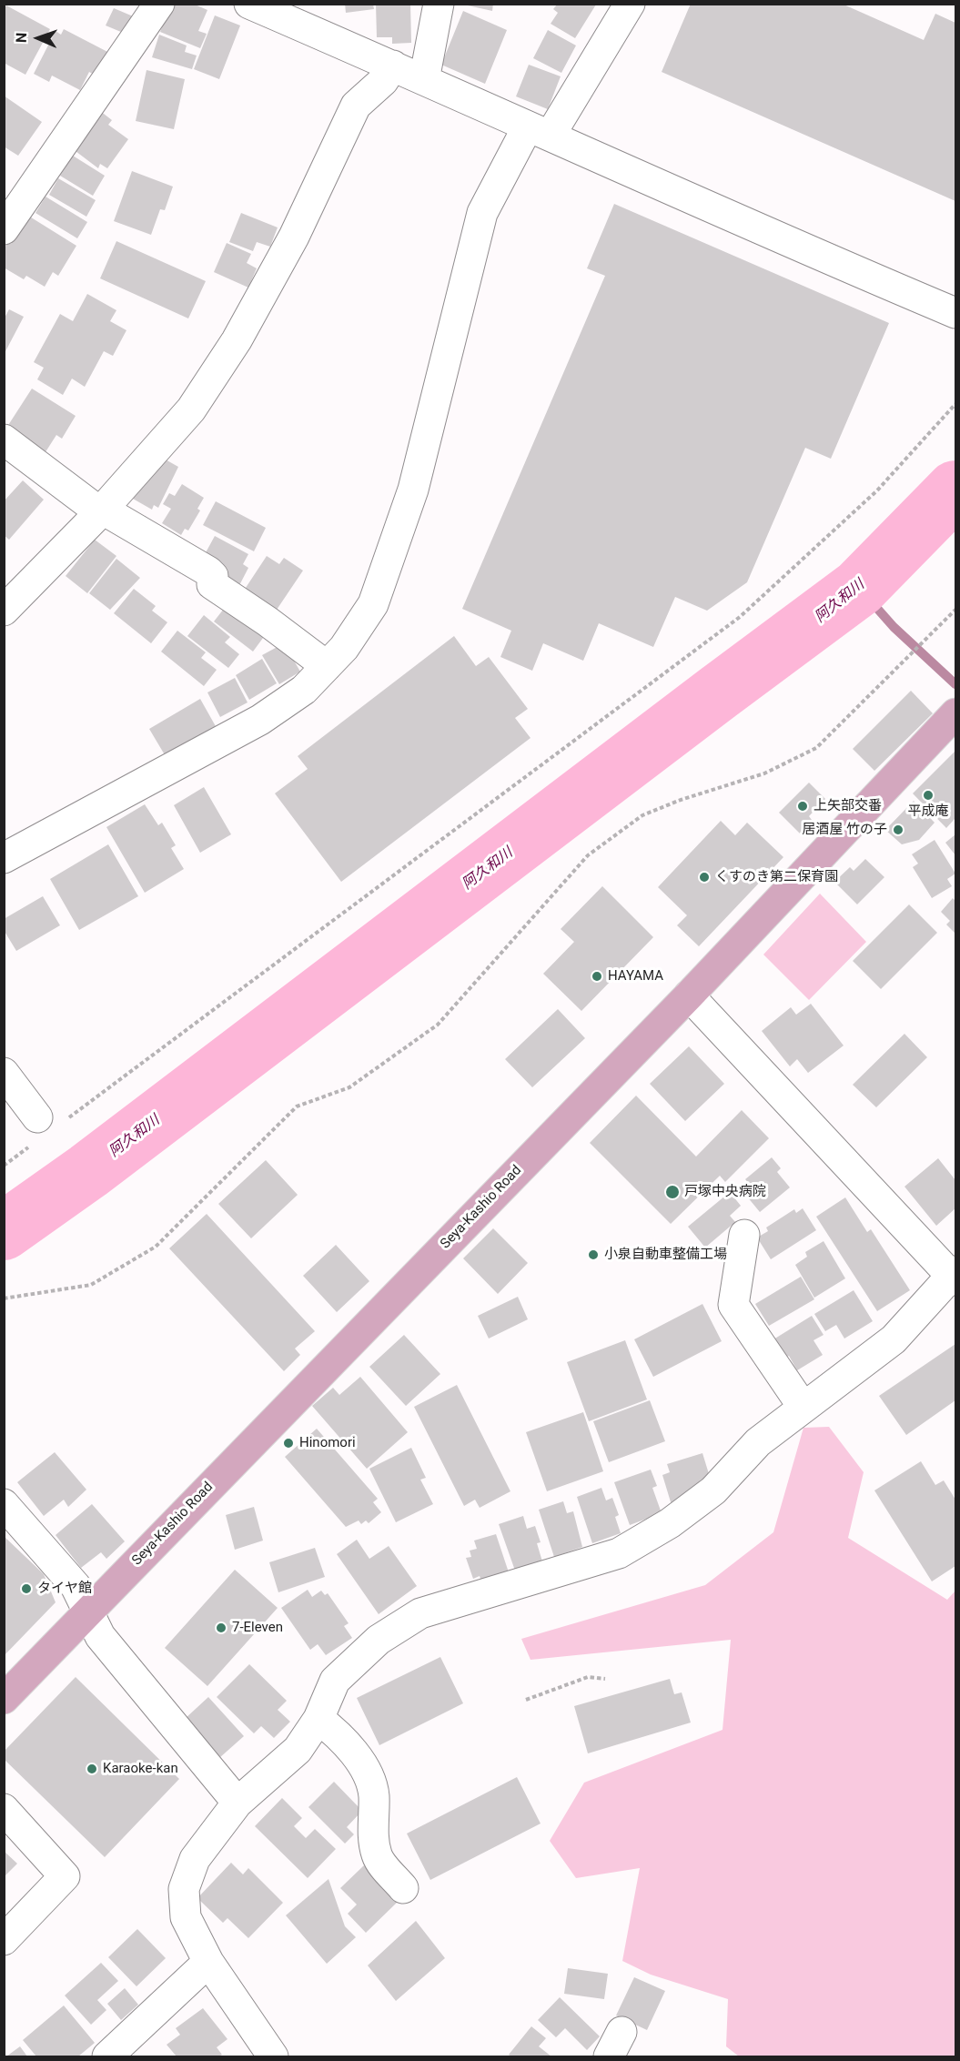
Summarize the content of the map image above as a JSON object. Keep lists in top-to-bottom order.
{
  "streets": {
    "main road": ["Seya-Kashio Road"]
  },
  "water": ["阿久和川"],
  "places": [
    "平成庵",
    "上矢部交番",
    "居酒屋 竹の子",
    "くすのき第二保育園",
    "HAYAMA",
    "戸塚中央病院",
    "小泉自動車整備工場",
    "Hinomori",
    "タイヤ館",
    "7-Eleven",
    "Karaoke-kan"
  ],
  "north": "left"
}
